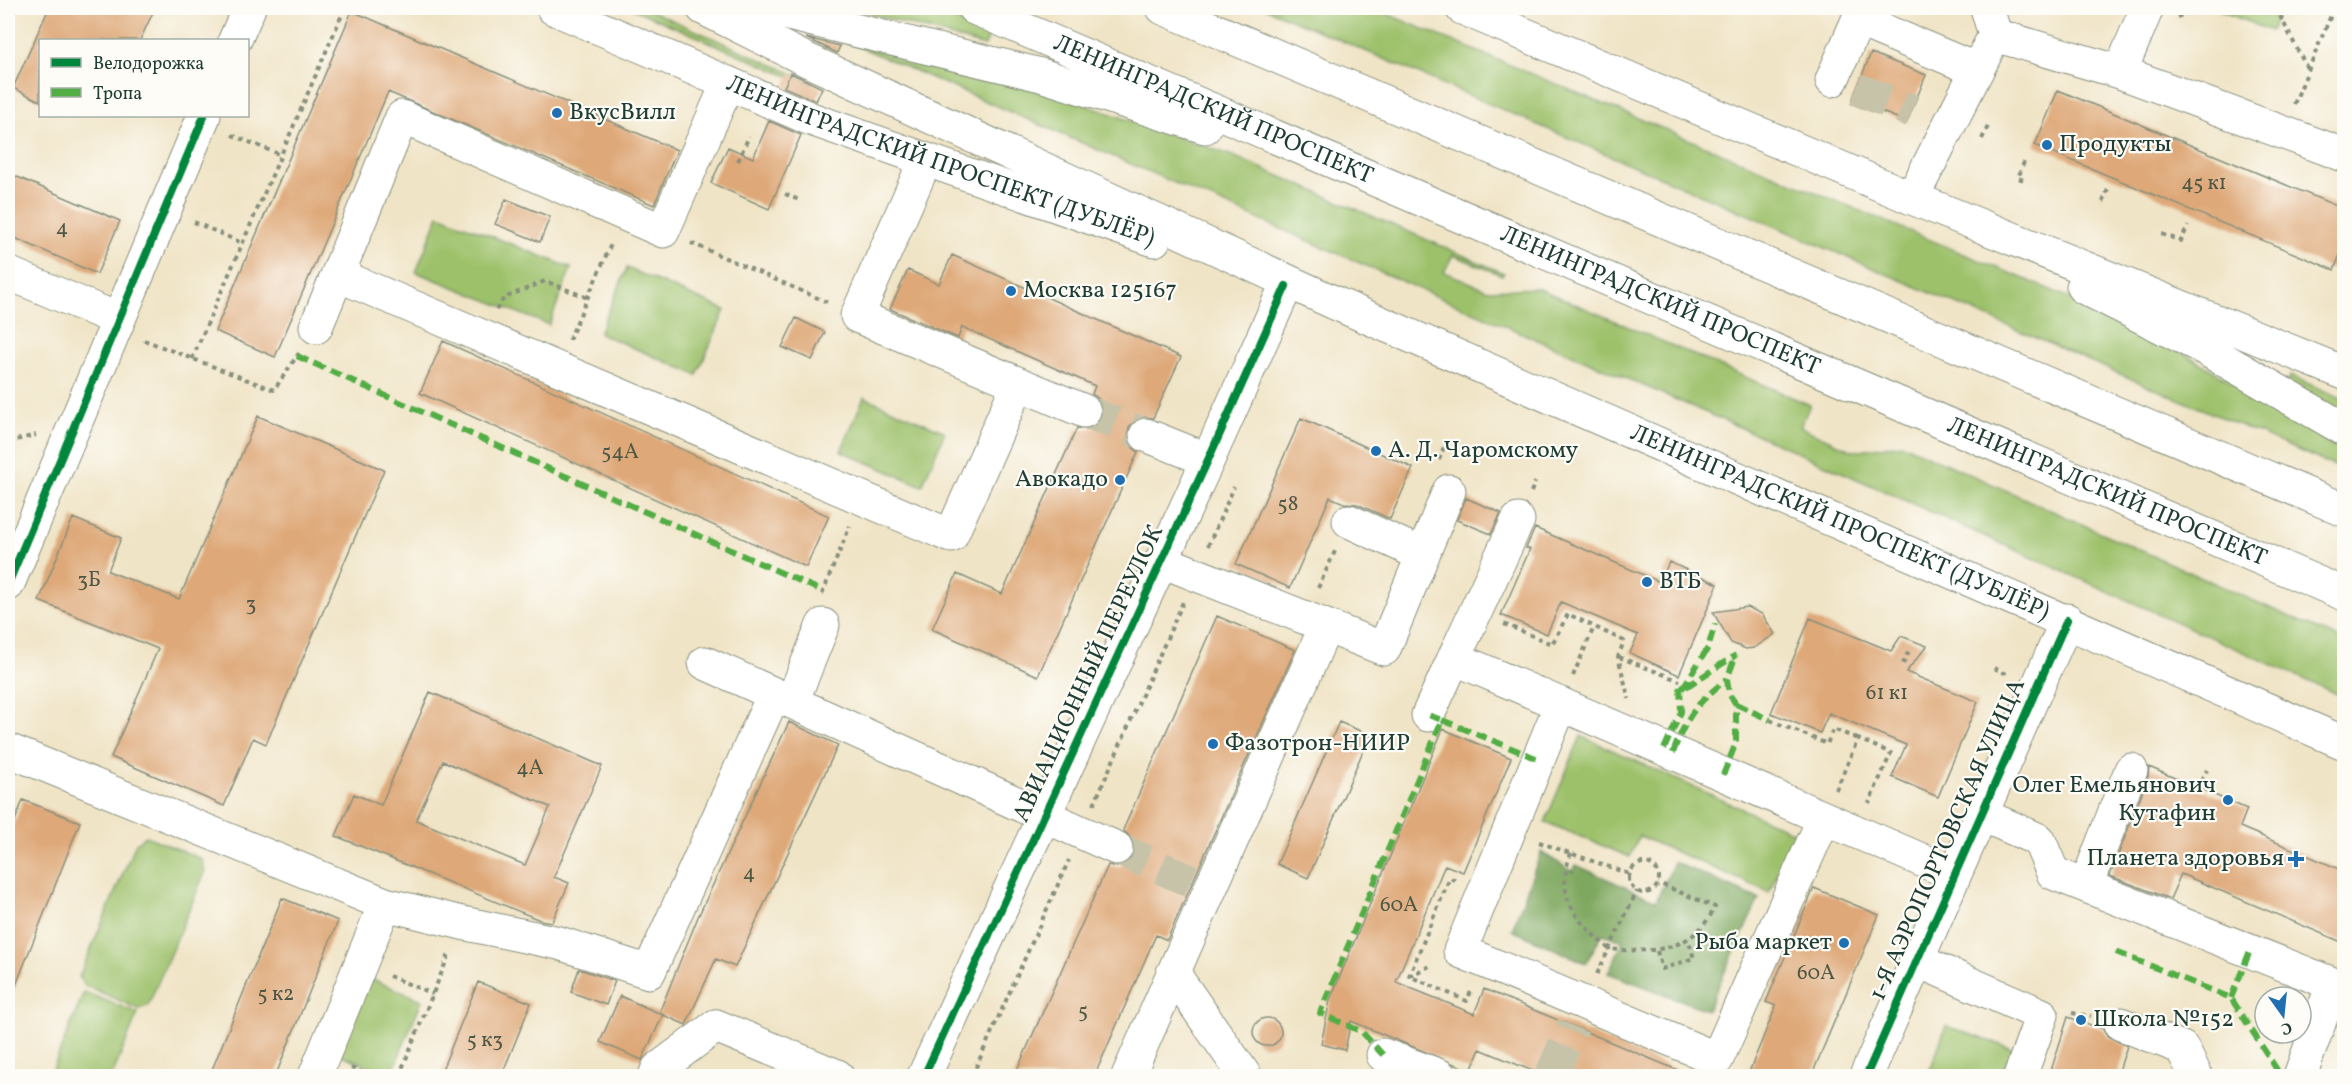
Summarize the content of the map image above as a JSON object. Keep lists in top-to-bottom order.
{
  "streets": {
    "main road": [
      "ЛЕНИНГРАДСКИЙ ПРОСПЕКТ",
      "ЛЕНИНГРАДСКИЙ ПРОСПЕКТ (ДУБЛЁР)",
      "АВИАЦИОННЫЙ ПЕРЕУЛОК",
      "1-Я АЭРОПОРТОВСКАЯ УЛИЦА"
    ]
  },
  "crossings": [
    ["ЛЕНИНГРАДСКИЙ ПРОСПЕКТ (ДУБЛЁР)", "АВИАЦИОННЫЙ ПЕРЕУЛОК"],
    ["ЛЕНИНГРАДСКИЙ ПРОСПЕКТ (ДУБЛЁР)", "1-Я АЭРОПОРТОВСКАЯ УЛИЦА"]
  ],
  "places": {
    "other": [
      "ВкусВилл",
      "Продукты",
      "Москва 125167",
      "А. Д. Чаромскому",
      "Авокадо",
      "ВТБ",
      "Фазотрон-НИИР",
      "Олег Емельянович Кутафин",
      "Рыба маркет",
      "Школа №152"
    ],
    "health": ["Планета здоровья"]
  },
  "house_numbers": [
    "45 к1",
    "4",
    "54А",
    "58",
    "3Б",
    "3",
    "61 к1",
    "4А",
    "4",
    "60А",
    "60А",
    "5 к2",
    "5",
    "5 к3"
  ],
  "legend": ["Велодорожка", "Тропа"],
  "north": "bottom"
}
